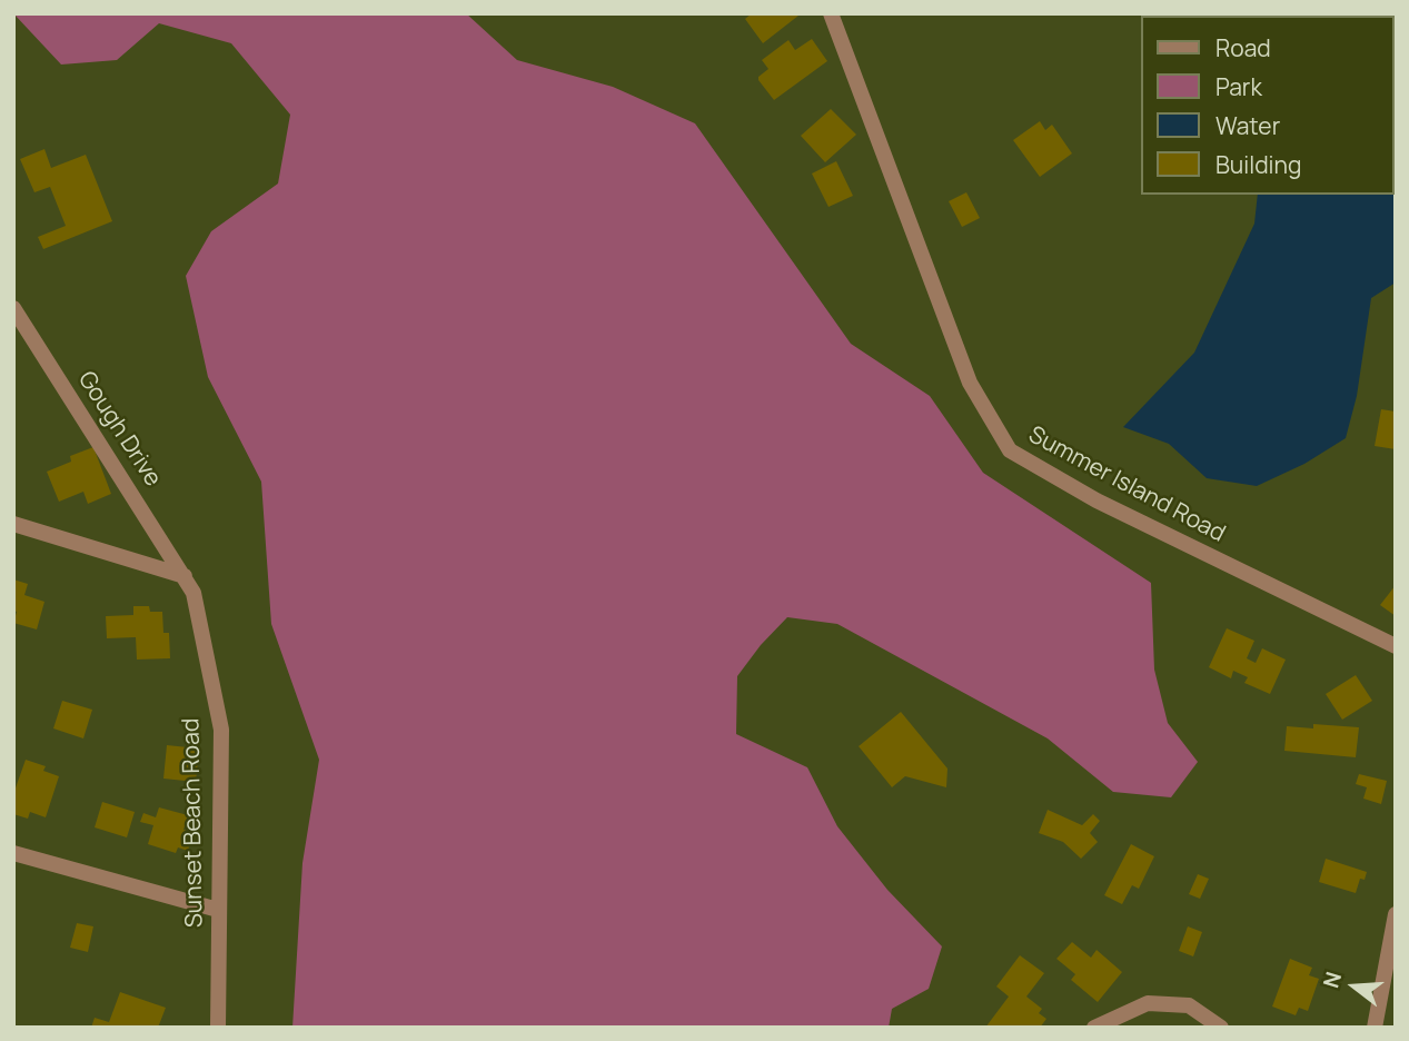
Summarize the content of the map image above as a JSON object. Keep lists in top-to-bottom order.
{
  "streets": {
    "street": ["Gough Drive", "Summer Island Road", "Sunset Beach Road"]
  },
  "crossings": [
    ["Gough Drive", "Sunset Beach Road"]
  ],
  "legend": [
    "Road",
    "Park",
    "Water",
    "Building"
  ],
  "north": "left"
}
